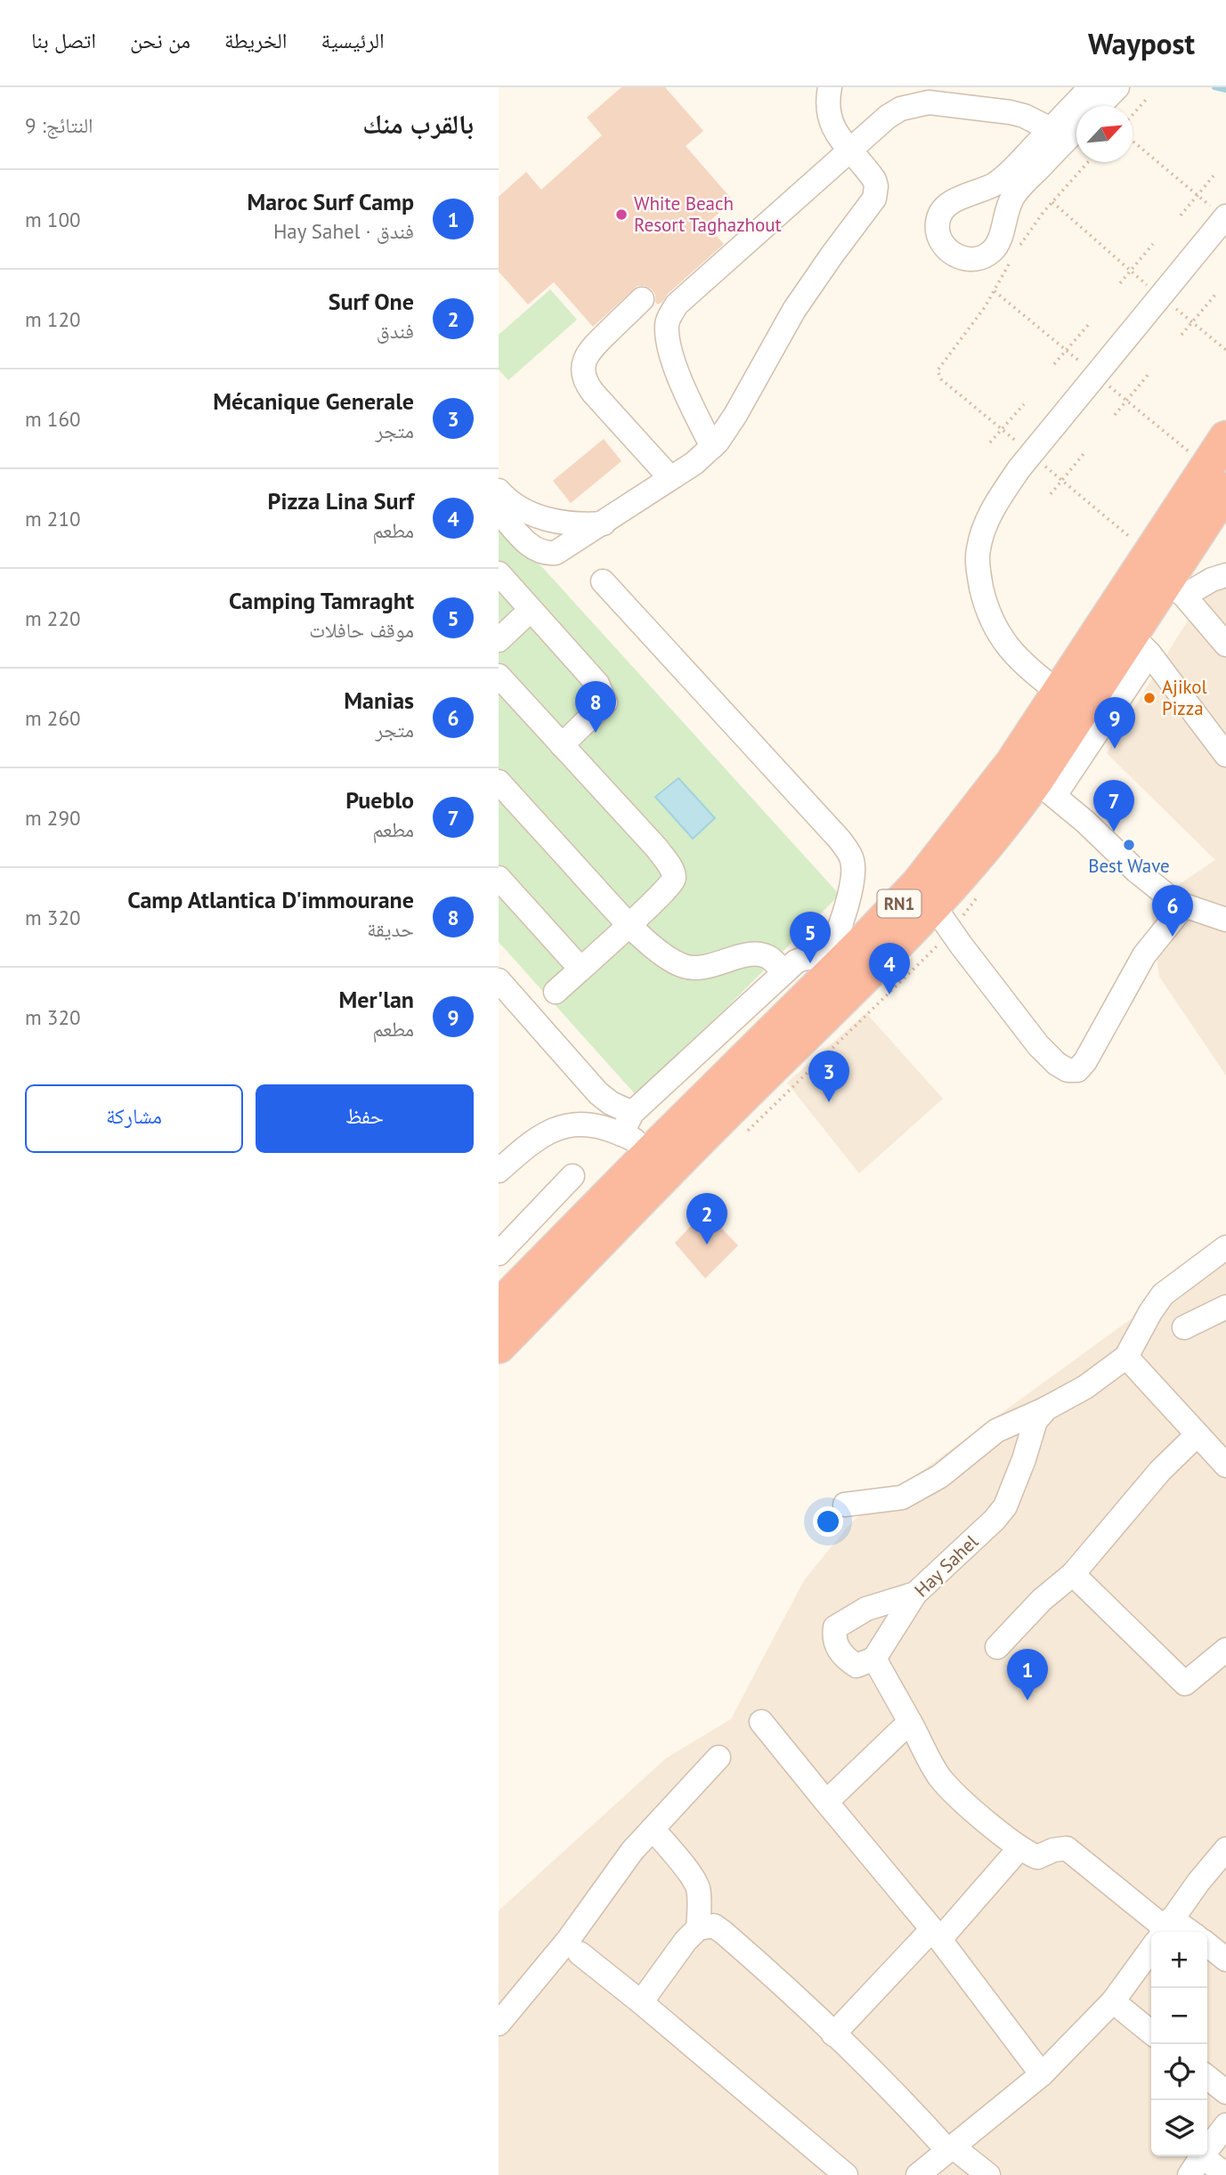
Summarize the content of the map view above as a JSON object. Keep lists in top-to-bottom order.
{
  "streets": {
    "highway": ["RN1"],
    "street": ["Hay Sahel"]
  },
  "places": ["White Beach Resort Taghazhout", "Ajikol Pizza", "Best Wave"],
  "north": "top right",
  "page": {
    "header": "Waypost",
    "nav": [
      "الرئيسية",
      "الخريطة",
      "من نحن",
      "اتصل بنا"
    ],
    "heading": ["بالقرب منك", "النتائج: 9"],
    "list": [
      {
        "mark": "1",
        "name": "Maroc Surf Camp",
        "note": "فندق · Hay Sahel",
        "value": "100 m"
      },
      {
        "mark": "2",
        "name": "Surf One",
        "note": "فندق",
        "value": "120 m"
      },
      {
        "mark": "3",
        "name": "Mécanique Generale",
        "note": "متجر",
        "value": "160 m"
      },
      {
        "mark": "4",
        "name": "Pizza Lina Surf",
        "note": "مطعم",
        "value": "210 m"
      },
      {
        "mark": "5",
        "name": "Camping Tamraght",
        "note": "موقف حافلات",
        "value": "220 m"
      },
      {
        "mark": "6",
        "name": "Manias",
        "note": "متجر",
        "value": "260 m"
      },
      {
        "mark": "7",
        "name": "Pueblo",
        "note": "مطعم",
        "value": "290 m"
      },
      {
        "mark": "8",
        "name": "Camp Atlantica D'immourane",
        "note": "حديقة",
        "value": "320 m"
      },
      {
        "mark": "9",
        "name": "Mer'lan",
        "note": "مطعم",
        "value": "320 m"
      }
    ],
    "pins": [
      "8",
      "9",
      "7",
      "6",
      "5",
      "4",
      "3",
      "2",
      "1"
    ],
    "buttons": ["حفظ", "مشاركة"],
    "map_buttons": ["+", "−"]
  }
}
